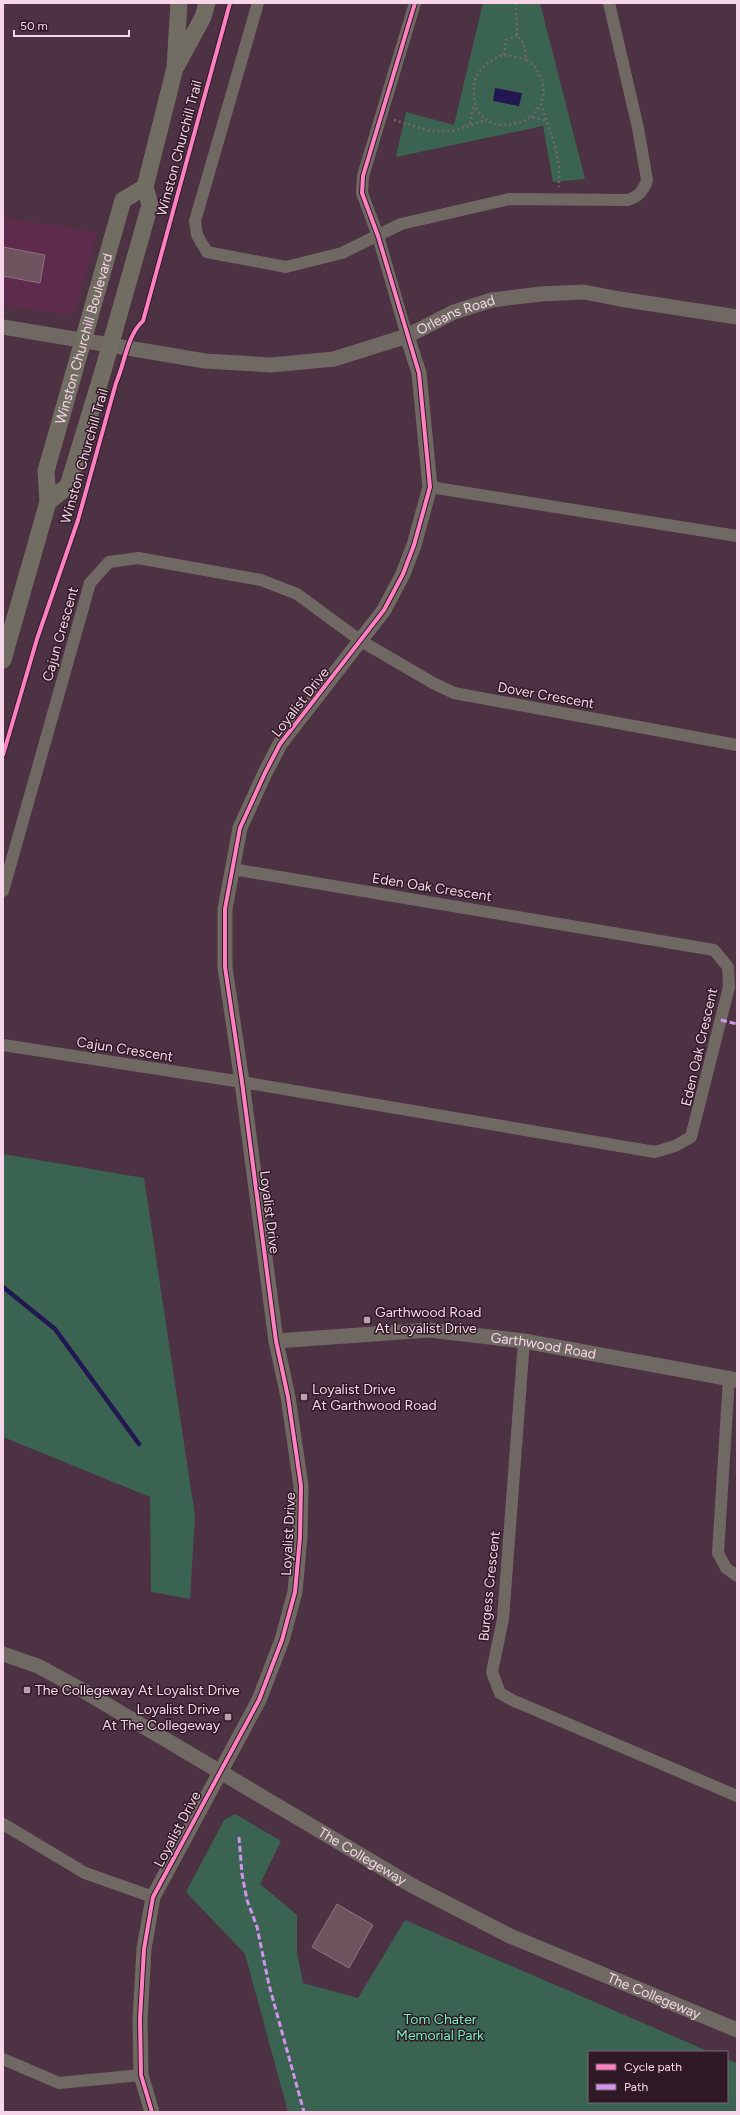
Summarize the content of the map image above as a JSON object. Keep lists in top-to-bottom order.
{
  "streets": {
    "main road": ["Winston Churchill Boulevard"],
    "street": [
      "Orleans Road",
      "Cajun Crescent",
      "Dover Crescent",
      "Loyalist Drive",
      "Eden Oak Crescent",
      "Garthwood Road",
      "Burgess Crescent",
      "The Collegeway"
    ],
    "cycle path": ["Winston Churchill Trail"]
  },
  "crossings": [
    ["Orleans Road", "Winston Churchill Boulevard"],
    ["Orleans Road", "Loyalist Drive"],
    ["Cajun Crescent", "Dover Crescent"],
    ["Cajun Crescent", "Loyalist Drive"],
    ["Cajun Crescent", "Eden Oak Crescent"],
    ["Dover Crescent", "Loyalist Drive"],
    ["Loyalist Drive", "Eden Oak Crescent"],
    ["Loyalist Drive", "Garthwood Road"],
    ["Loyalist Drive", "The Collegeway"],
    ["Garthwood Road", "Burgess Crescent"]
  ],
  "parks": ["Tom Chater Memorial Park"],
  "places": {
    "transit": [
      "Garthwood Road At Loyalist Drive",
      "Loyalist Drive At Garthwood Road",
      "The Collegeway At Loyalist Drive",
      "Loyalist Drive At The Collegeway"
    ]
  },
  "legend": ["Cycle path", "Path"],
  "scale_bar": "50 m"
}
